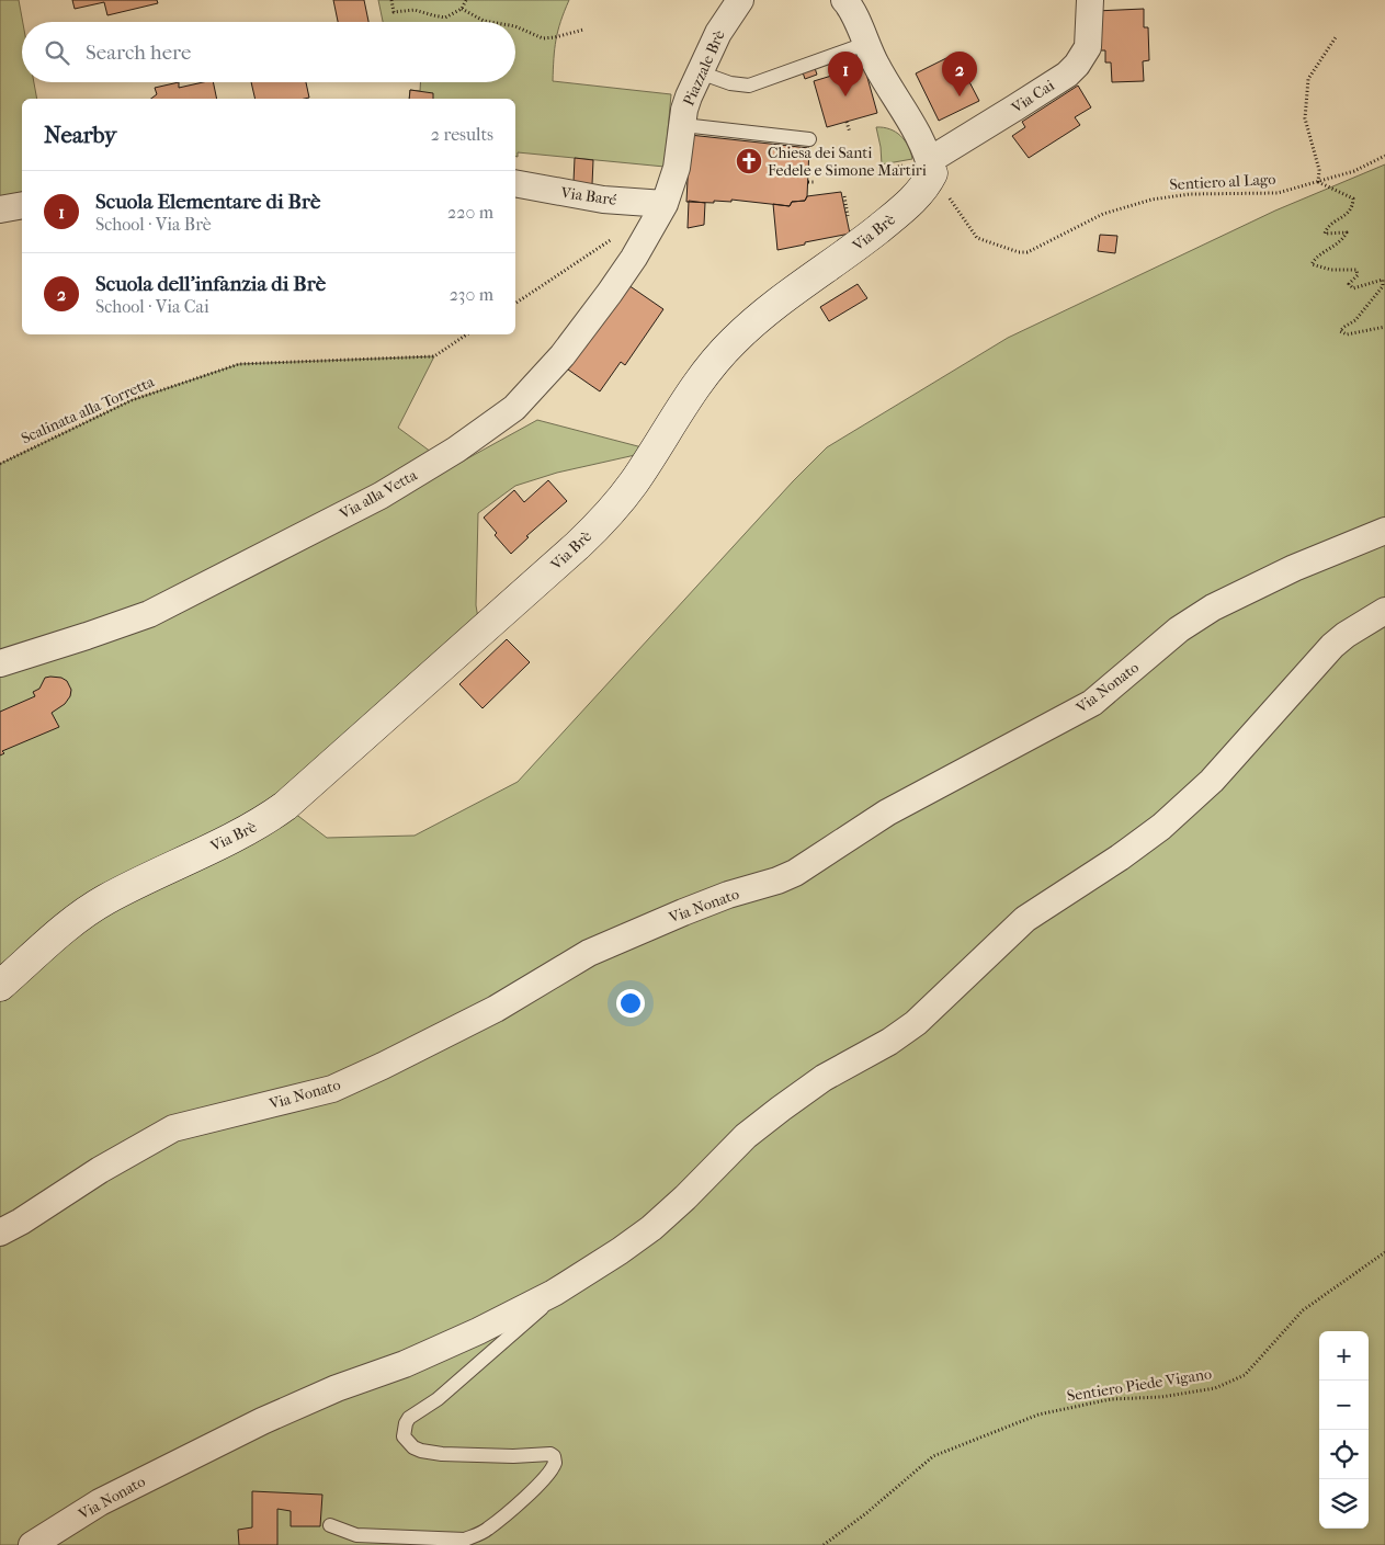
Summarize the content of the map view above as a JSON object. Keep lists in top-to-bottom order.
{
  "streets": {
    "street": [
      "Piazzale Brè",
      "Via Cai",
      "Via Baré",
      "Via Brè",
      "Via alla Vetta",
      "Via Nonato"
    ],
    "path": ["Sentiero al Lago", "Scalinata alla Torretta", "Sentiero Piede Vigano"]
  },
  "crossings": [
    ["Piazzale Brè", "Via Baré"],
    ["Piazzale Brè", "Via alla Vetta"],
    ["Via Cai", "Sentiero al Lago"],
    ["Via Cai", "Via Brè"],
    ["Sentiero al Lago", "Via Brè"],
    ["Via Baré", "Via alla Vetta"]
  ],
  "places": {
    "church": ["Chiesa dei Santi Fedele e Simone Martiri"]
  },
  "page": {
    "search": "Search here",
    "pins": ["1", "2"],
    "heading": ["Nearby", "2 results"],
    "list": [
      {
        "mark": "1",
        "name": "Scuola Elementare di Brè",
        "note": "School · Via Brè",
        "value": "220 m"
      },
      {
        "mark": "2",
        "name": "Scuola dell'infanzia di Brè",
        "note": "School · Via Cai",
        "value": "230 m"
      }
    ],
    "map_buttons": ["+", "−"]
  }
}
